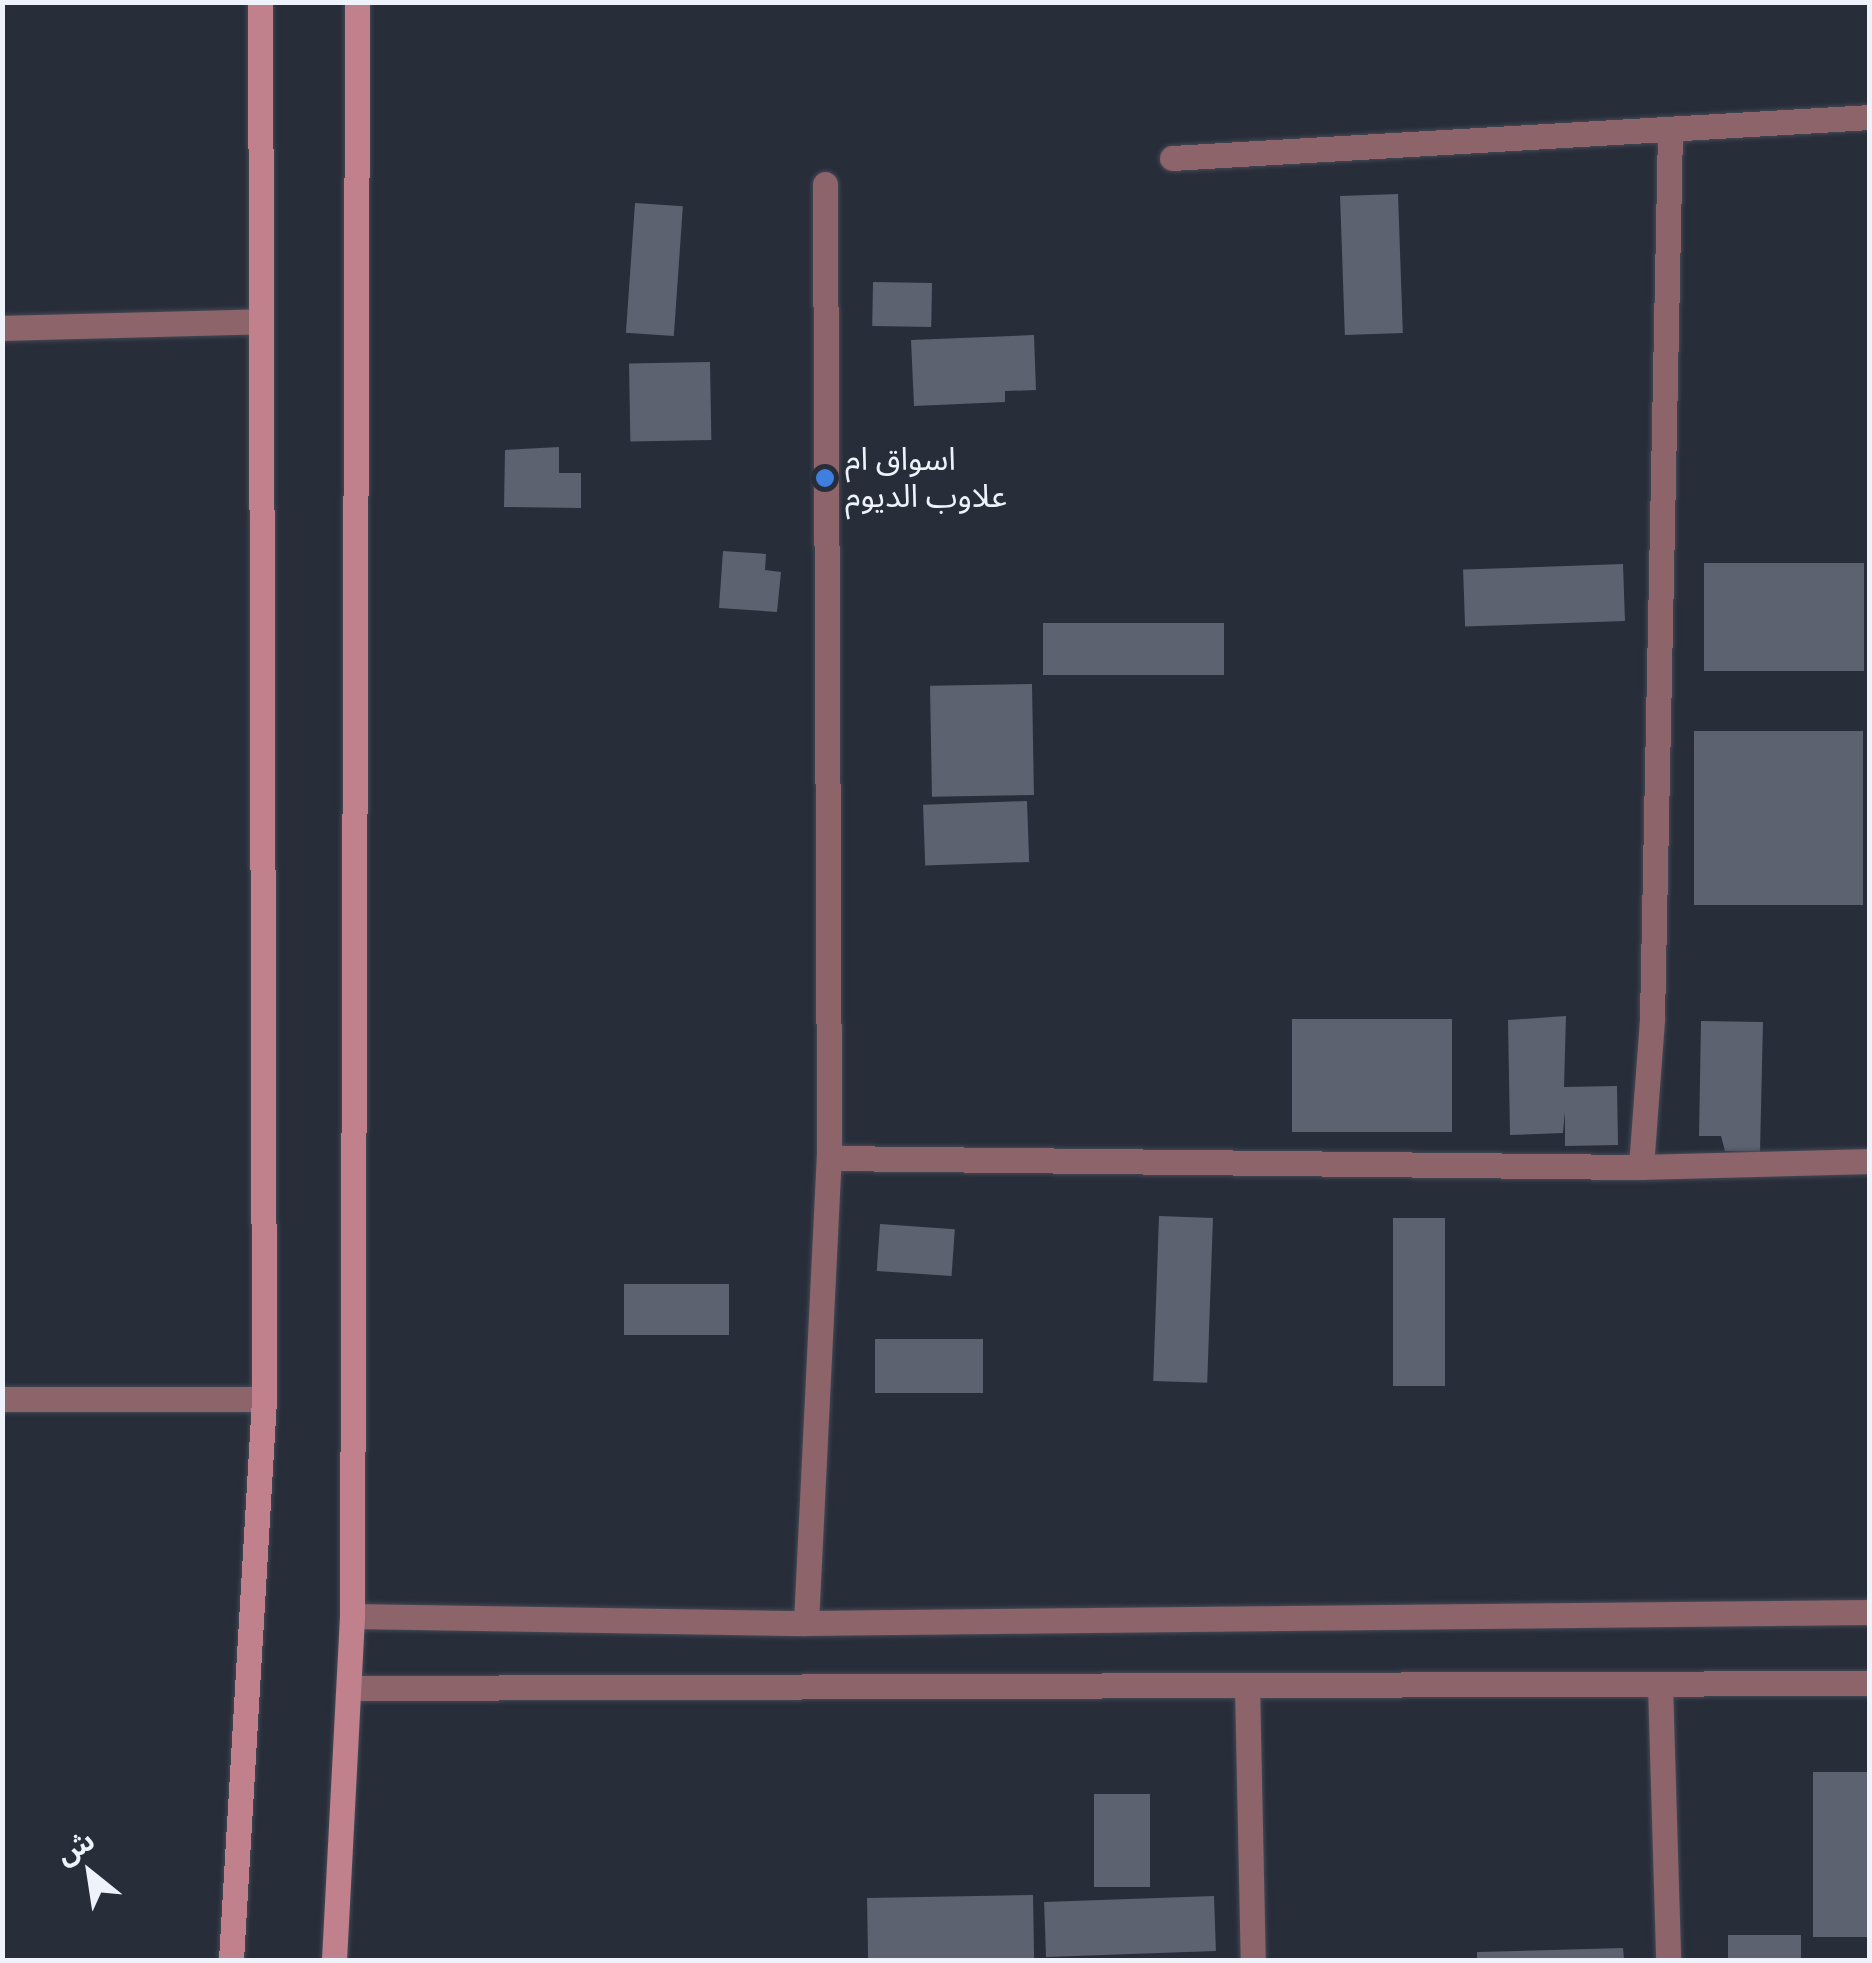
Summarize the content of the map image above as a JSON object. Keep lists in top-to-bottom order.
{
  "places": ["اسواق ام علاوب الديوم"],
  "north": "top left"
}
